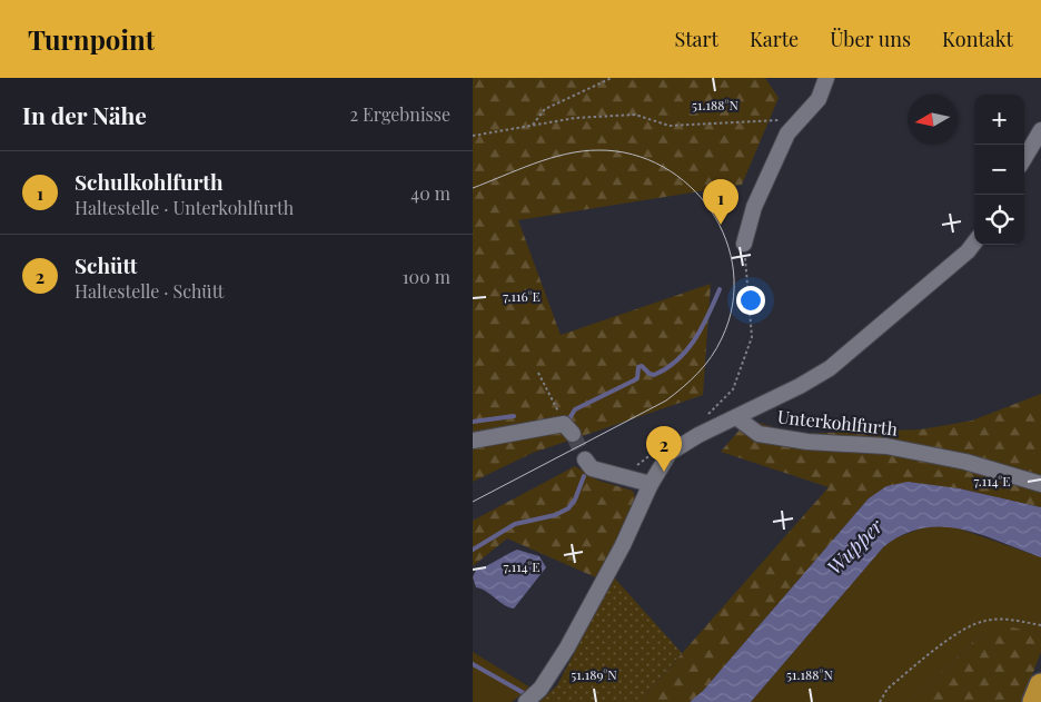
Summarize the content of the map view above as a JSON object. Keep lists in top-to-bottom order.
{
  "streets": {
    "street": ["Unterkohlfurth"]
  },
  "water": ["Wupper"],
  "north": "left",
  "page": {
    "header": "Turnpoint",
    "nav": [
      "Start",
      "Karte",
      "Über uns",
      "Kontakt"
    ],
    "heading": ["In der Nähe", "2 Ergebnisse"],
    "map_buttons": ["+", "−"],
    "list": [
      {
        "mark": "1",
        "name": "Schulkohlfurth",
        "note": "Haltestelle · Unterkohlfurth",
        "value": "40 m"
      },
      {
        "mark": "2",
        "name": "Schütt",
        "note": "Haltestelle · Schütt",
        "value": "100 m"
      }
    ],
    "pins": ["1", "2"]
  },
  "coordinates": [
    "51.188°N",
    "7.116°E",
    "7.114°E",
    "51.189°N"
  ]
}
